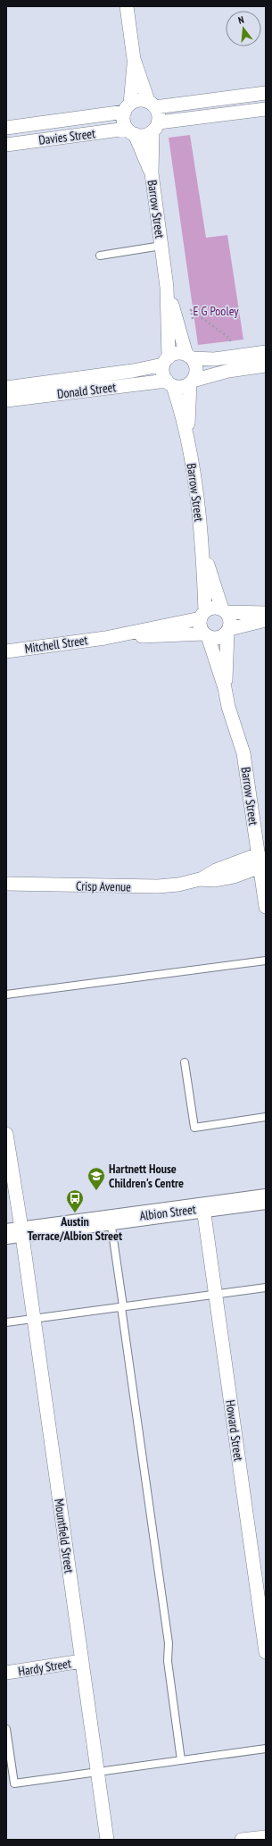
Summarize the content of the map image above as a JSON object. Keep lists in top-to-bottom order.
{
  "streets": {
    "street": [
      "Davies Street",
      "Barrow Street",
      "Donald Street",
      "Mitchell Street",
      "Crisp Avenue",
      "Albion Street",
      "Howard Street",
      "Mountfield Street",
      "Hardy Street"
    ]
  },
  "crossings": [
    ["Davies Street", "Barrow Street"],
    ["Barrow Street", "Donald Street"],
    ["Barrow Street", "Mitchell Street"],
    ["Barrow Street", "Crisp Avenue"],
    ["Albion Street", "Howard Street"],
    ["Albion Street", "Mountfield Street"],
    ["Mountfield Street", "Hardy Street"]
  ],
  "parks": ["E G Pooley"],
  "places": {
    "school or university": ["Hartnett House Children's Centre"],
    "bus stop": ["Austin Terrace/Albion Street"]
  },
  "north": "top"
}
